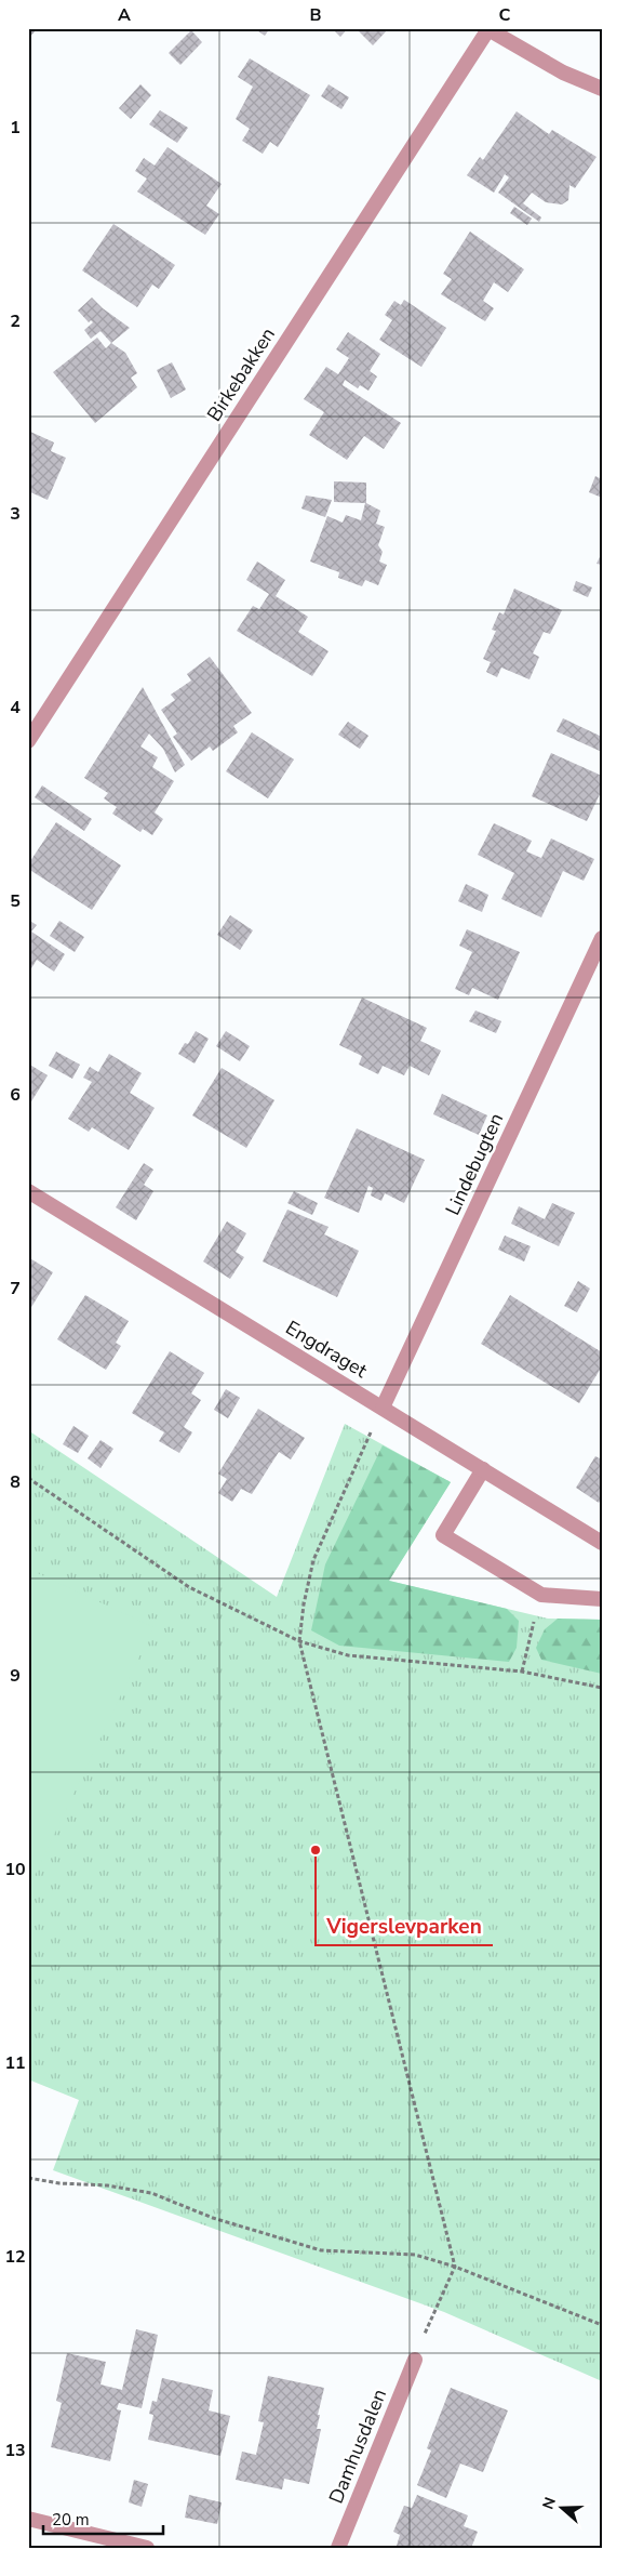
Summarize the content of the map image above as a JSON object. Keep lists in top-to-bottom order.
{
  "streets": {
    "street": [
      "Birkebakken",
      "Lindebugten",
      "Engdraget",
      "Damhusdalen"
    ]
  },
  "crossings": [
    ["Lindebugten", "Engdraget"]
  ],
  "places": ["Vigerslevparken"],
  "scale_bar": "20 m",
  "north": "left",
  "grid": {
    "columns": ["A", "B", "C"],
    "rows": [
      "1",
      "2",
      "3",
      "4",
      "5",
      "6",
      "7",
      "8",
      "9",
      "10",
      "11",
      "12",
      "13"
    ]
  }
}
